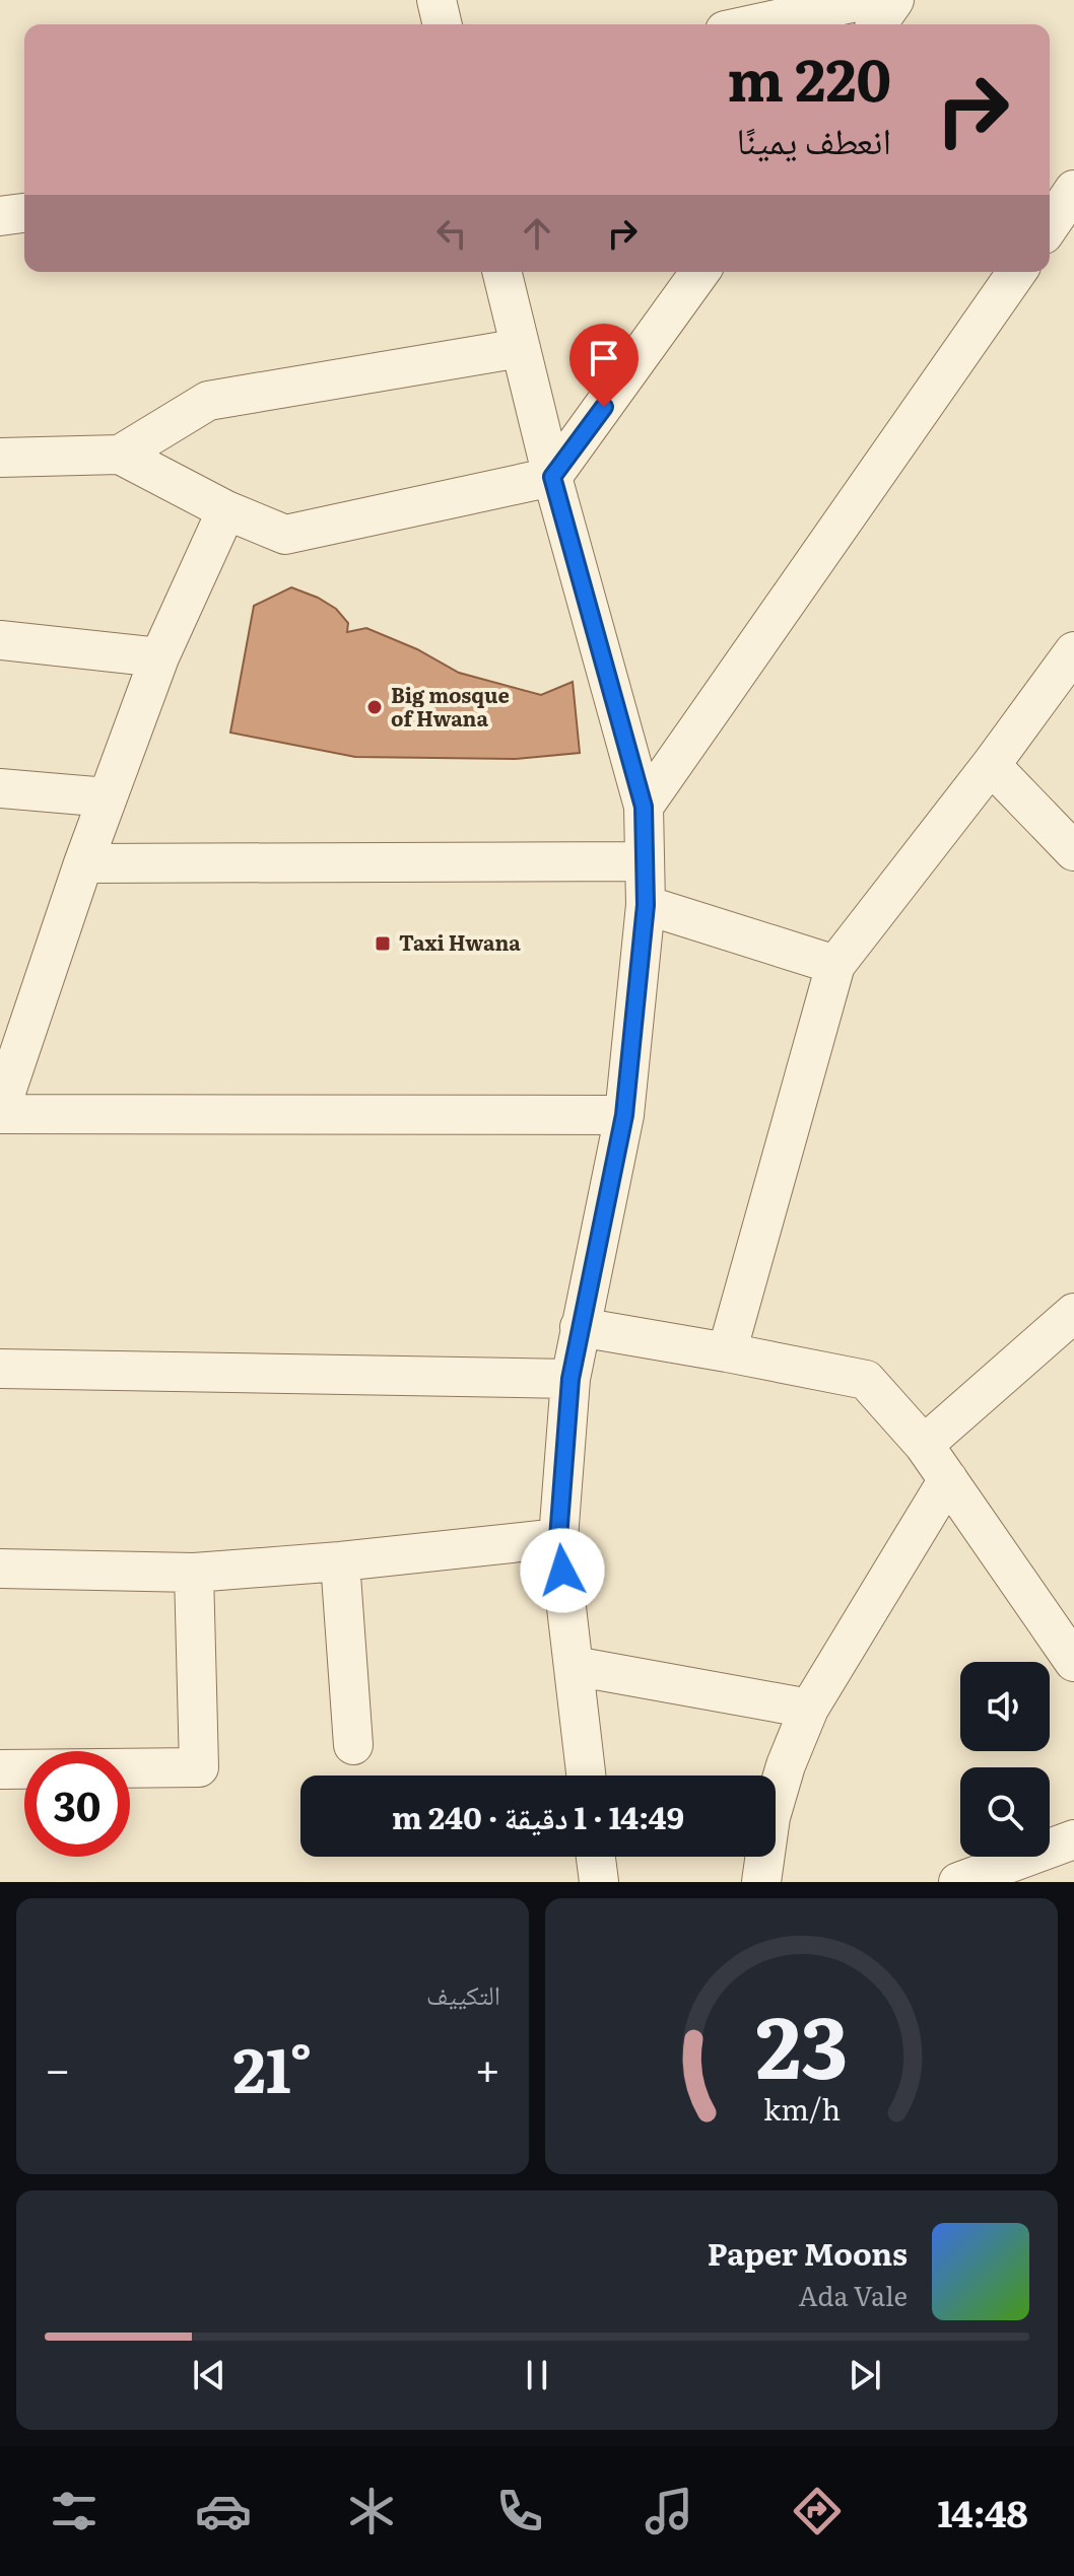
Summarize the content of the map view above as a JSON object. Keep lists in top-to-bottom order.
{
  "places": {
    "other": ["Big mosque of Hwana"],
    "transit": ["Taxi Hwana"]
  },
  "page": {
    "turn": ["220 m", "انعطف يمينًا"],
    "limit": "30",
    "trip": "14:49 · 1 دقيقة · 240 m",
    "tile": "التكييف",
    "heat": ["−", "21°", "+"],
    "song": ["Paper Moons", "Ada Vale"],
    "tabs": "14:48",
    "gauge": ["23", "km/h"]
  }
}
